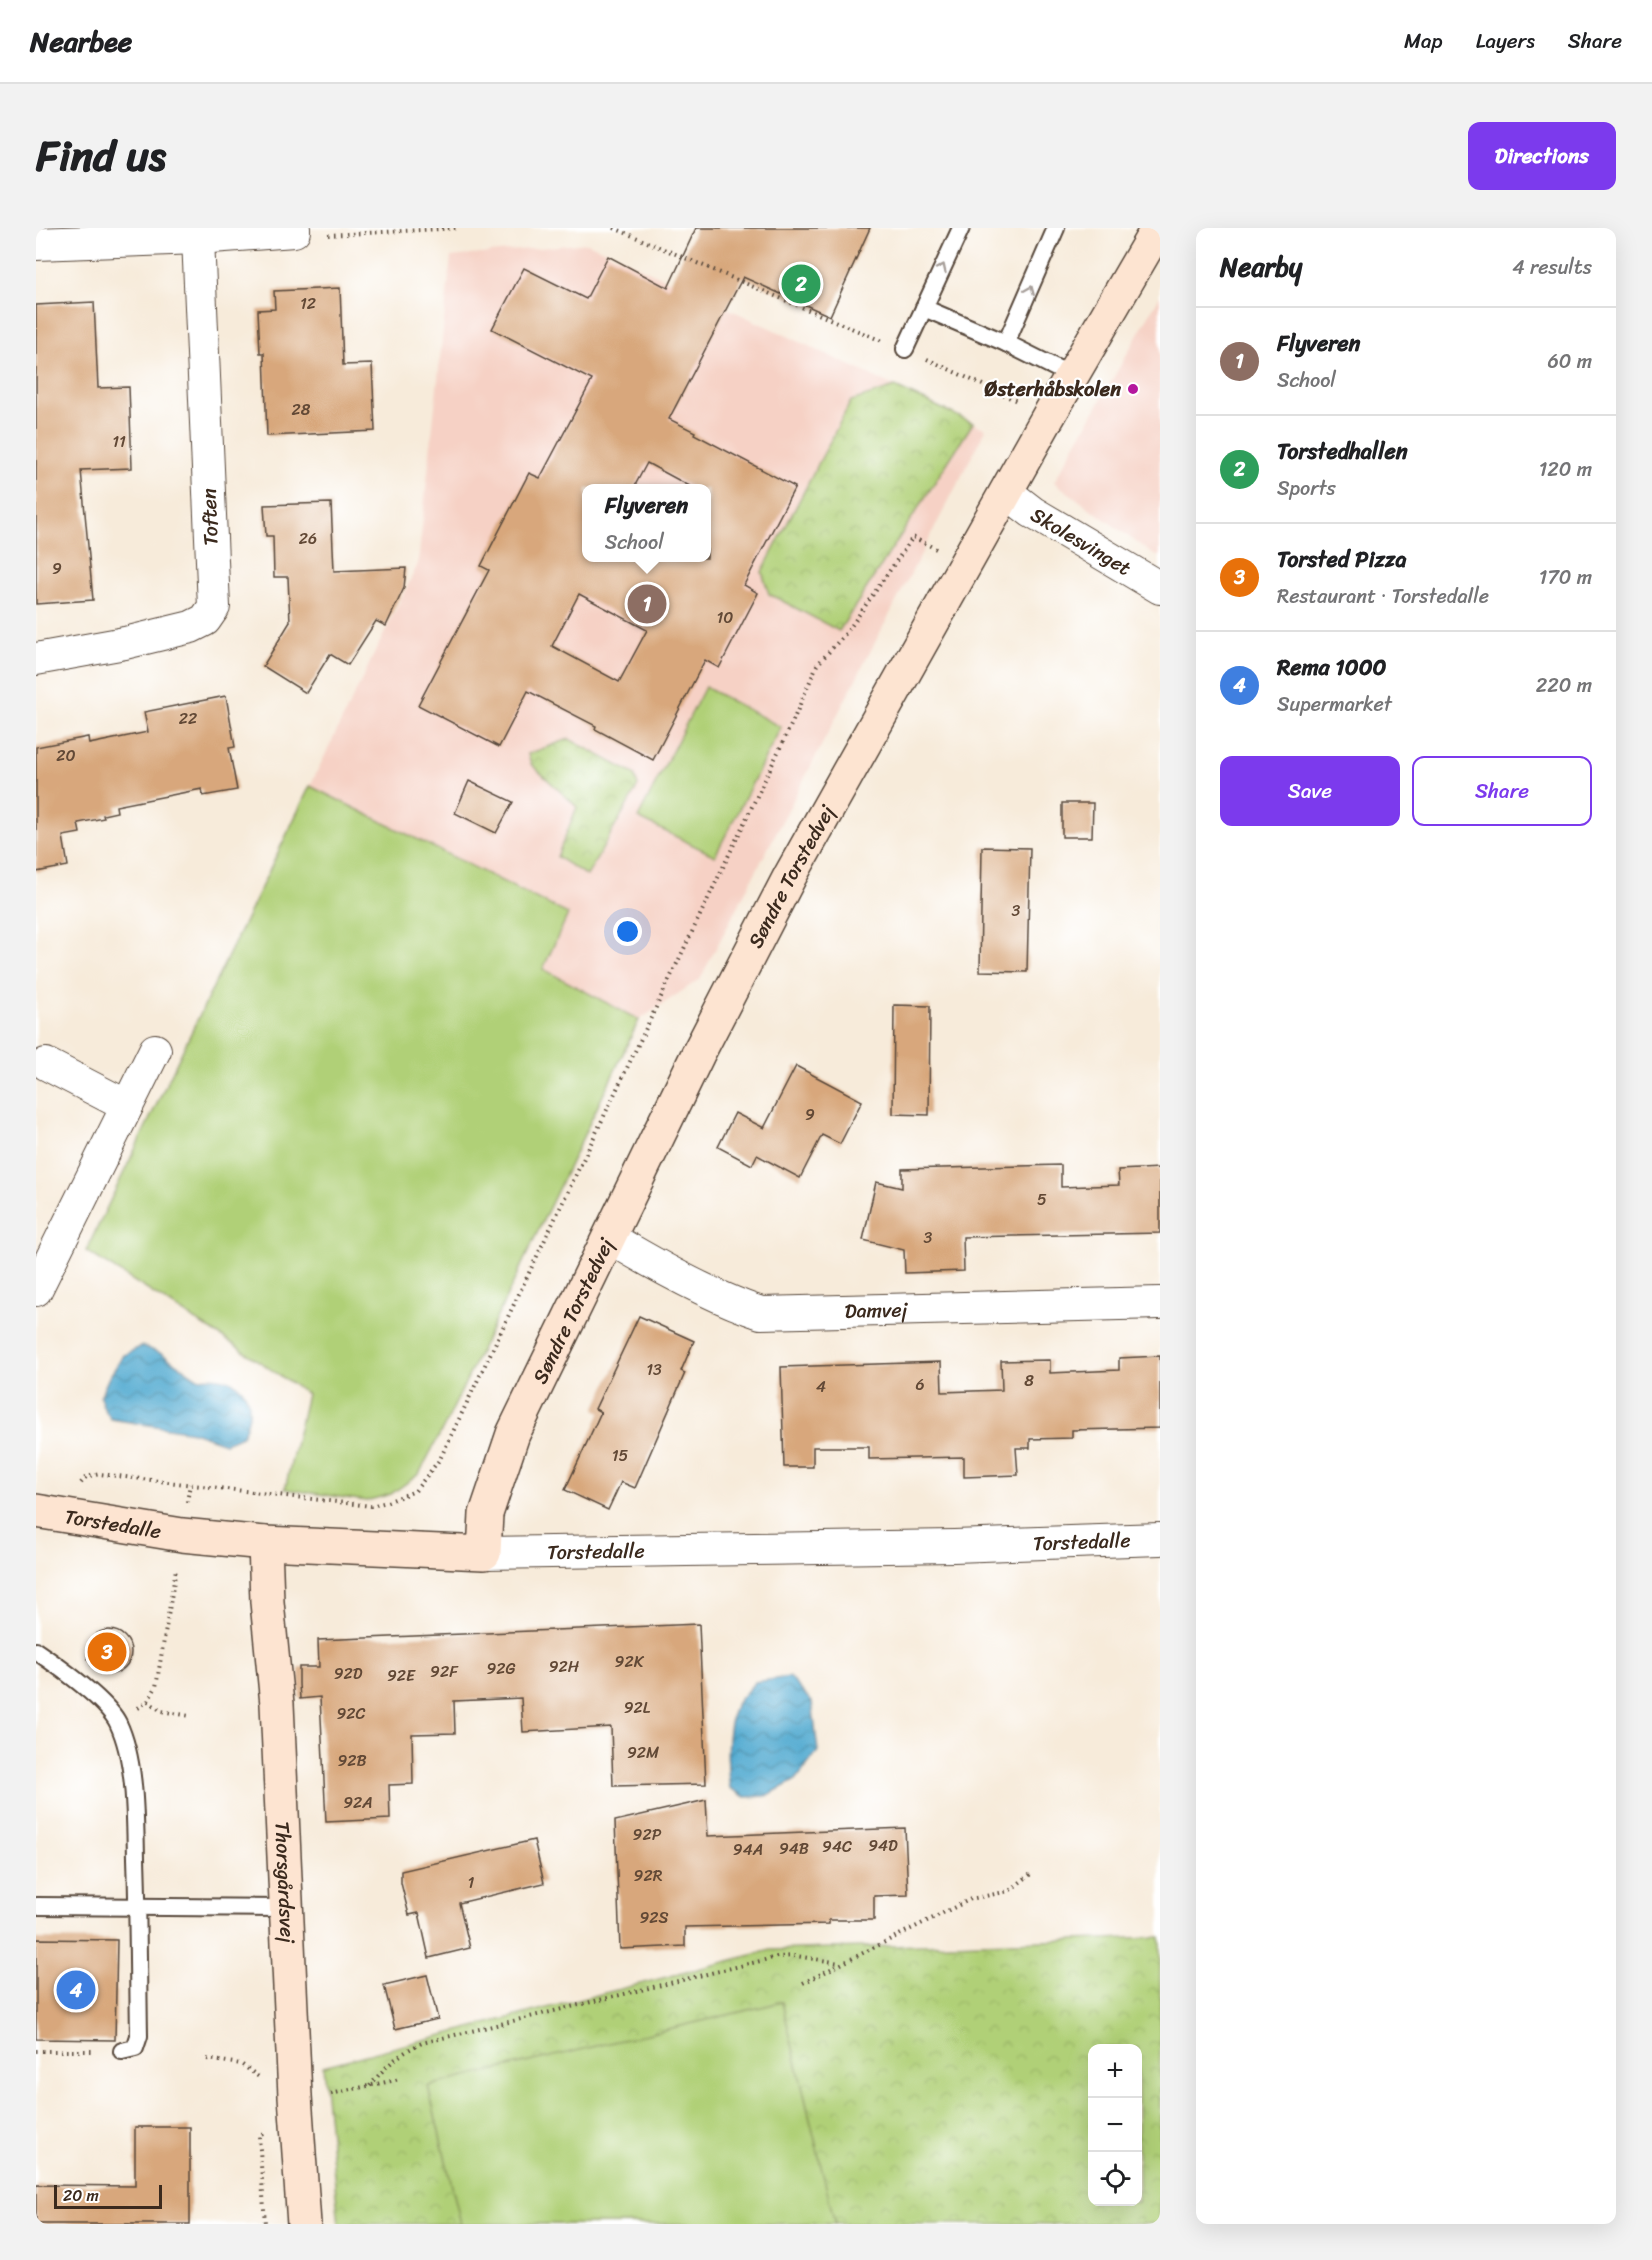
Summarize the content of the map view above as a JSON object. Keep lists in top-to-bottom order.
{
  "streets": {
    "street": [
      "Toften",
      "Skolesvinget",
      "Søndre Torstedvej",
      "Damvej",
      "Torstedalle",
      "Thorsgårdsvej"
    ]
  },
  "crossings": [
    ["Skolesvinget", "Søndre Torstedvej"],
    ["Søndre Torstedvej", "Damvej"],
    ["Søndre Torstedvej", "Torstedalle"],
    ["Torstedalle", "Thorsgårdsvej"]
  ],
  "places": ["Østerhåbskolen"],
  "house_numbers": [
    "12",
    "28",
    "11",
    "26",
    "9",
    "10",
    "22",
    "20",
    "3",
    "9",
    "5",
    "3",
    "13",
    "8",
    "6",
    "4",
    "15",
    "92K",
    "92H",
    "92G",
    "92F",
    "92D",
    "92E",
    "92L",
    "92C",
    "92M",
    "92B",
    "92A",
    "92P",
    "94D",
    "94C",
    "94B",
    "94A",
    "92R",
    "1",
    "92S"
  ],
  "scale_bar": "20 m",
  "page": {
    "header": "Nearbee",
    "nav": ["Map", "Layers", "Share"],
    "title": "Find us",
    "buttons": [
      "Directions",
      ["Save", "Share"]
    ],
    "heading": ["Nearby", "4 results"],
    "pins": [
      "2",
      "1",
      "3",
      "4"
    ],
    "list": [
      {
        "mark": "1",
        "name": "Flyveren",
        "note": "School",
        "value": "60 m"
      },
      {
        "mark": "2",
        "name": "Torstedhallen",
        "note": "Sports",
        "value": "120 m"
      },
      {
        "mark": "3",
        "name": "Torsted Pizza",
        "note": "Restaurant · Torstedalle",
        "value": "170 m"
      },
      {
        "mark": "4",
        "name": "Rema 1000",
        "note": "Supermarket",
        "value": "220 m"
      }
    ],
    "popup": ["Flyveren", "School"],
    "map_buttons": ["+", "−"],
    "scale": "20 m"
  }
}
